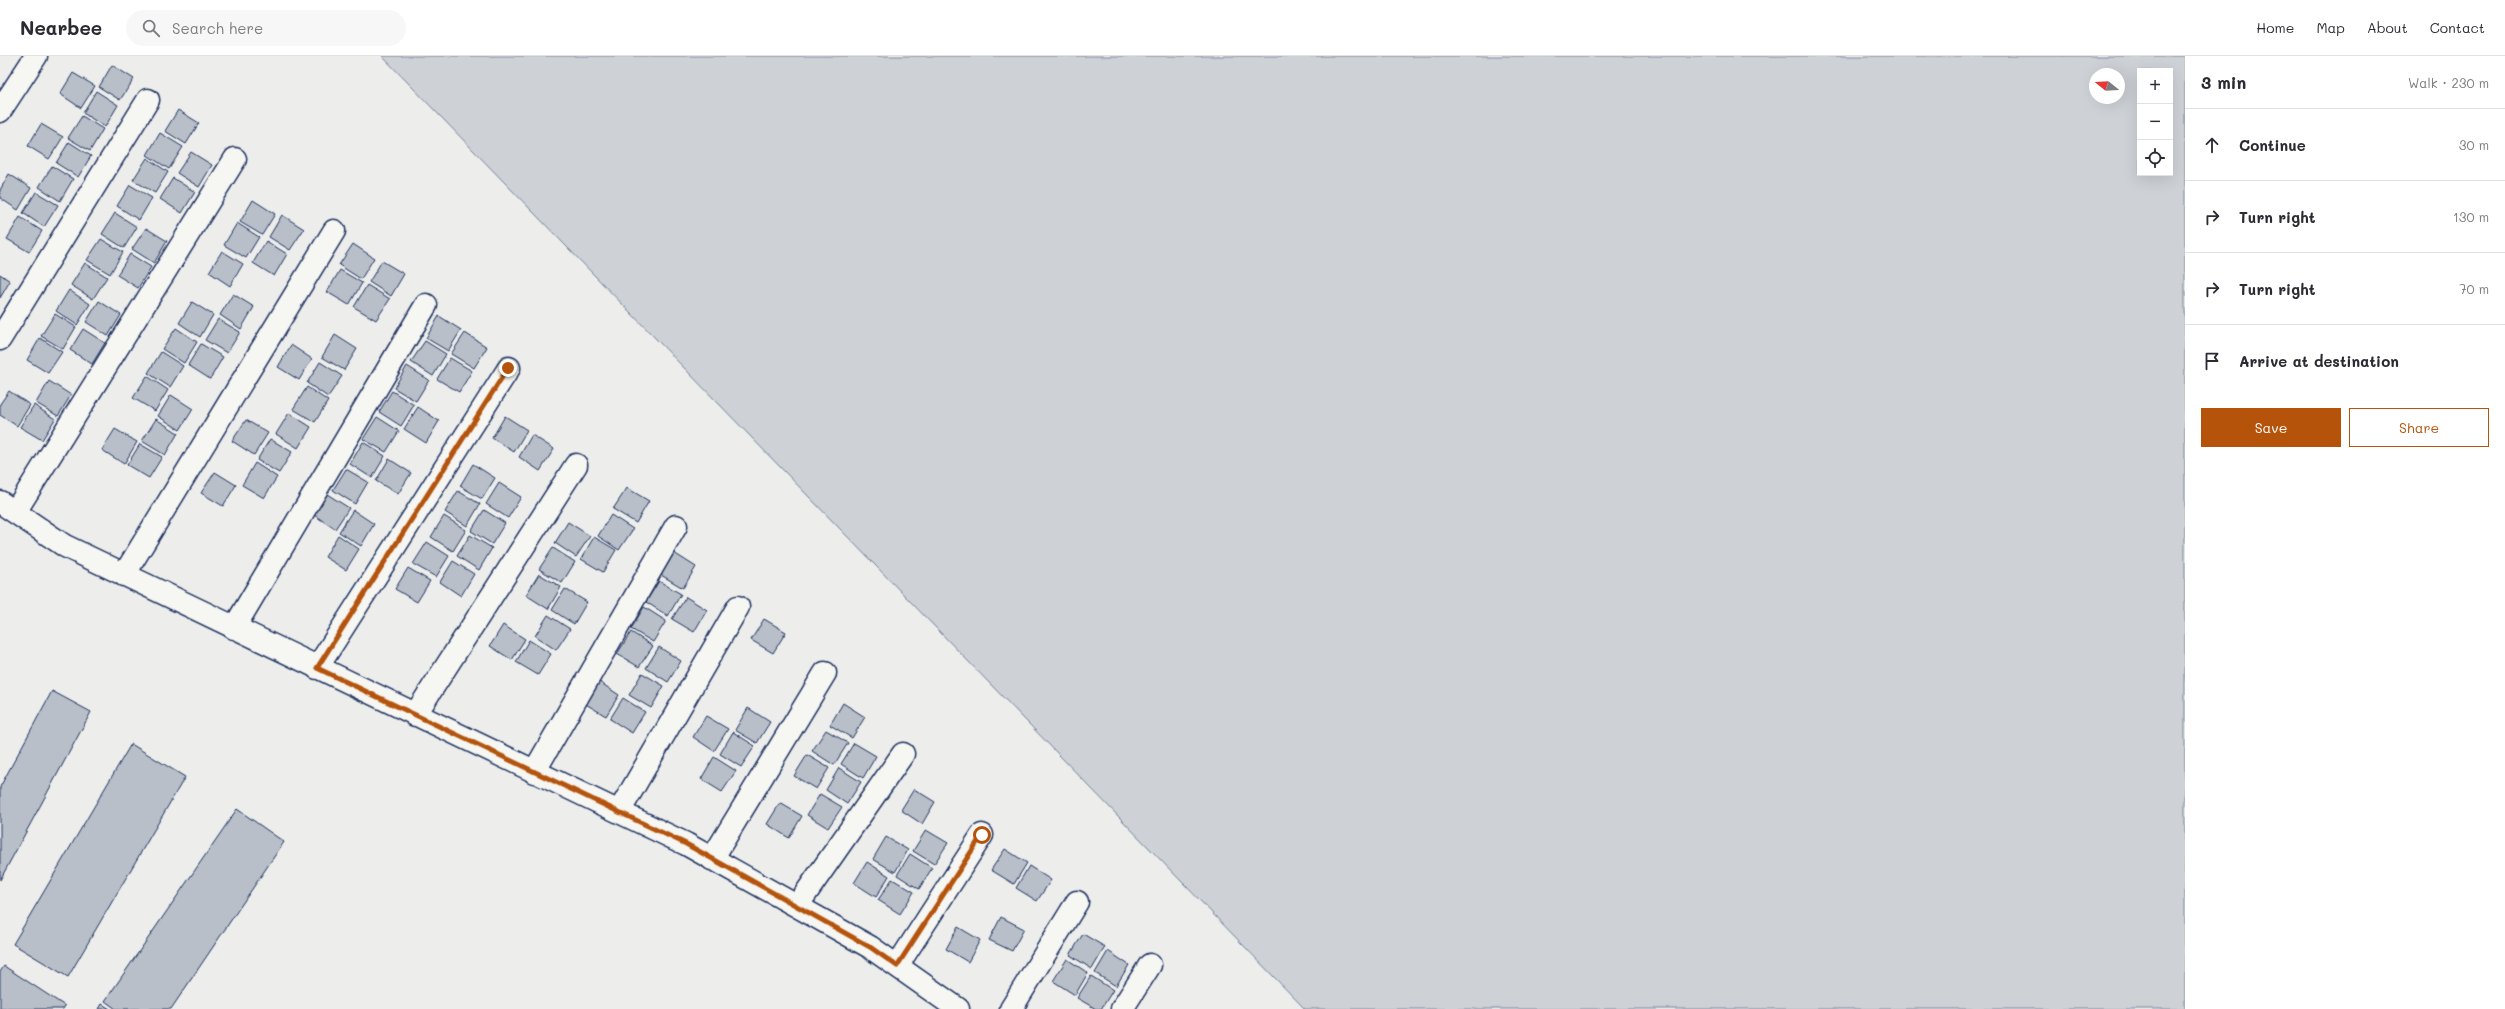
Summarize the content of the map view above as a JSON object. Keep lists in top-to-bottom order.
{
  "north": "left",
  "page": {
    "header": "Nearbee",
    "search": "Search here",
    "nav": [
      "Home",
      "Map",
      "About",
      "Contact"
    ],
    "heading": ["3 min", "Walk · 230 m"],
    "map_buttons": ["+", "−"],
    "list": [
      ["Continue", "30 m"],
      ["Turn right", "130 m"],
      ["Turn right", "70 m"],
      "Arrive at destination"
    ],
    "buttons": ["Save", "Share"]
  }
}
